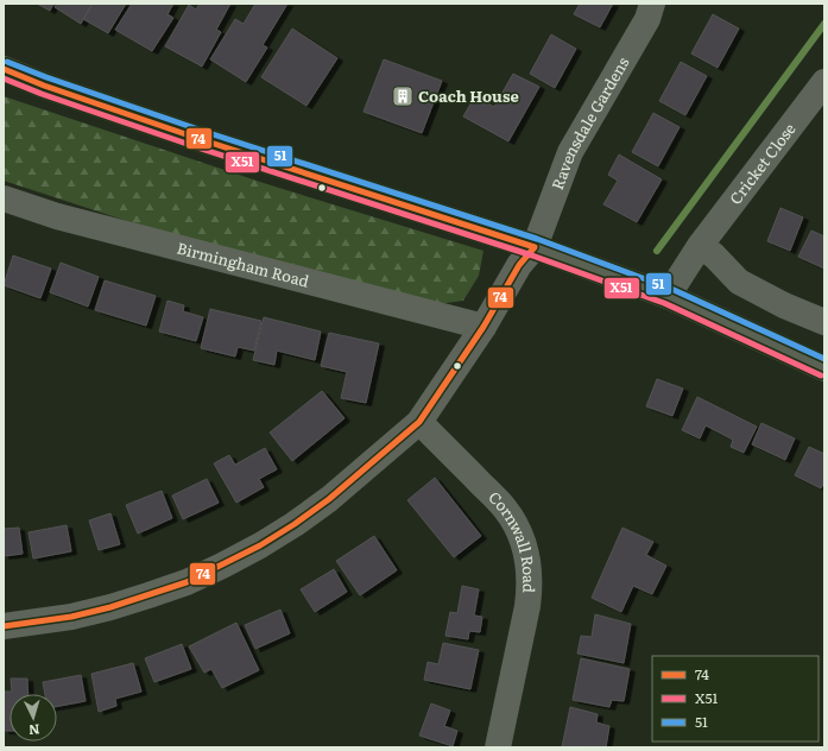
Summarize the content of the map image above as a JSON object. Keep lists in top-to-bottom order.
{
  "streets": {
    "street": [
      "Ravensdale Gardens",
      "Cricket Close",
      "Birmingham Road",
      "Cornwall Road"
    ]
  },
  "places": {
    "building": ["Coach House"]
  },
  "lines": ["transit line 51", "transit line 74", "transit line X51"],
  "legend": ["74", "X51", "51"],
  "north": "bottom"
}
